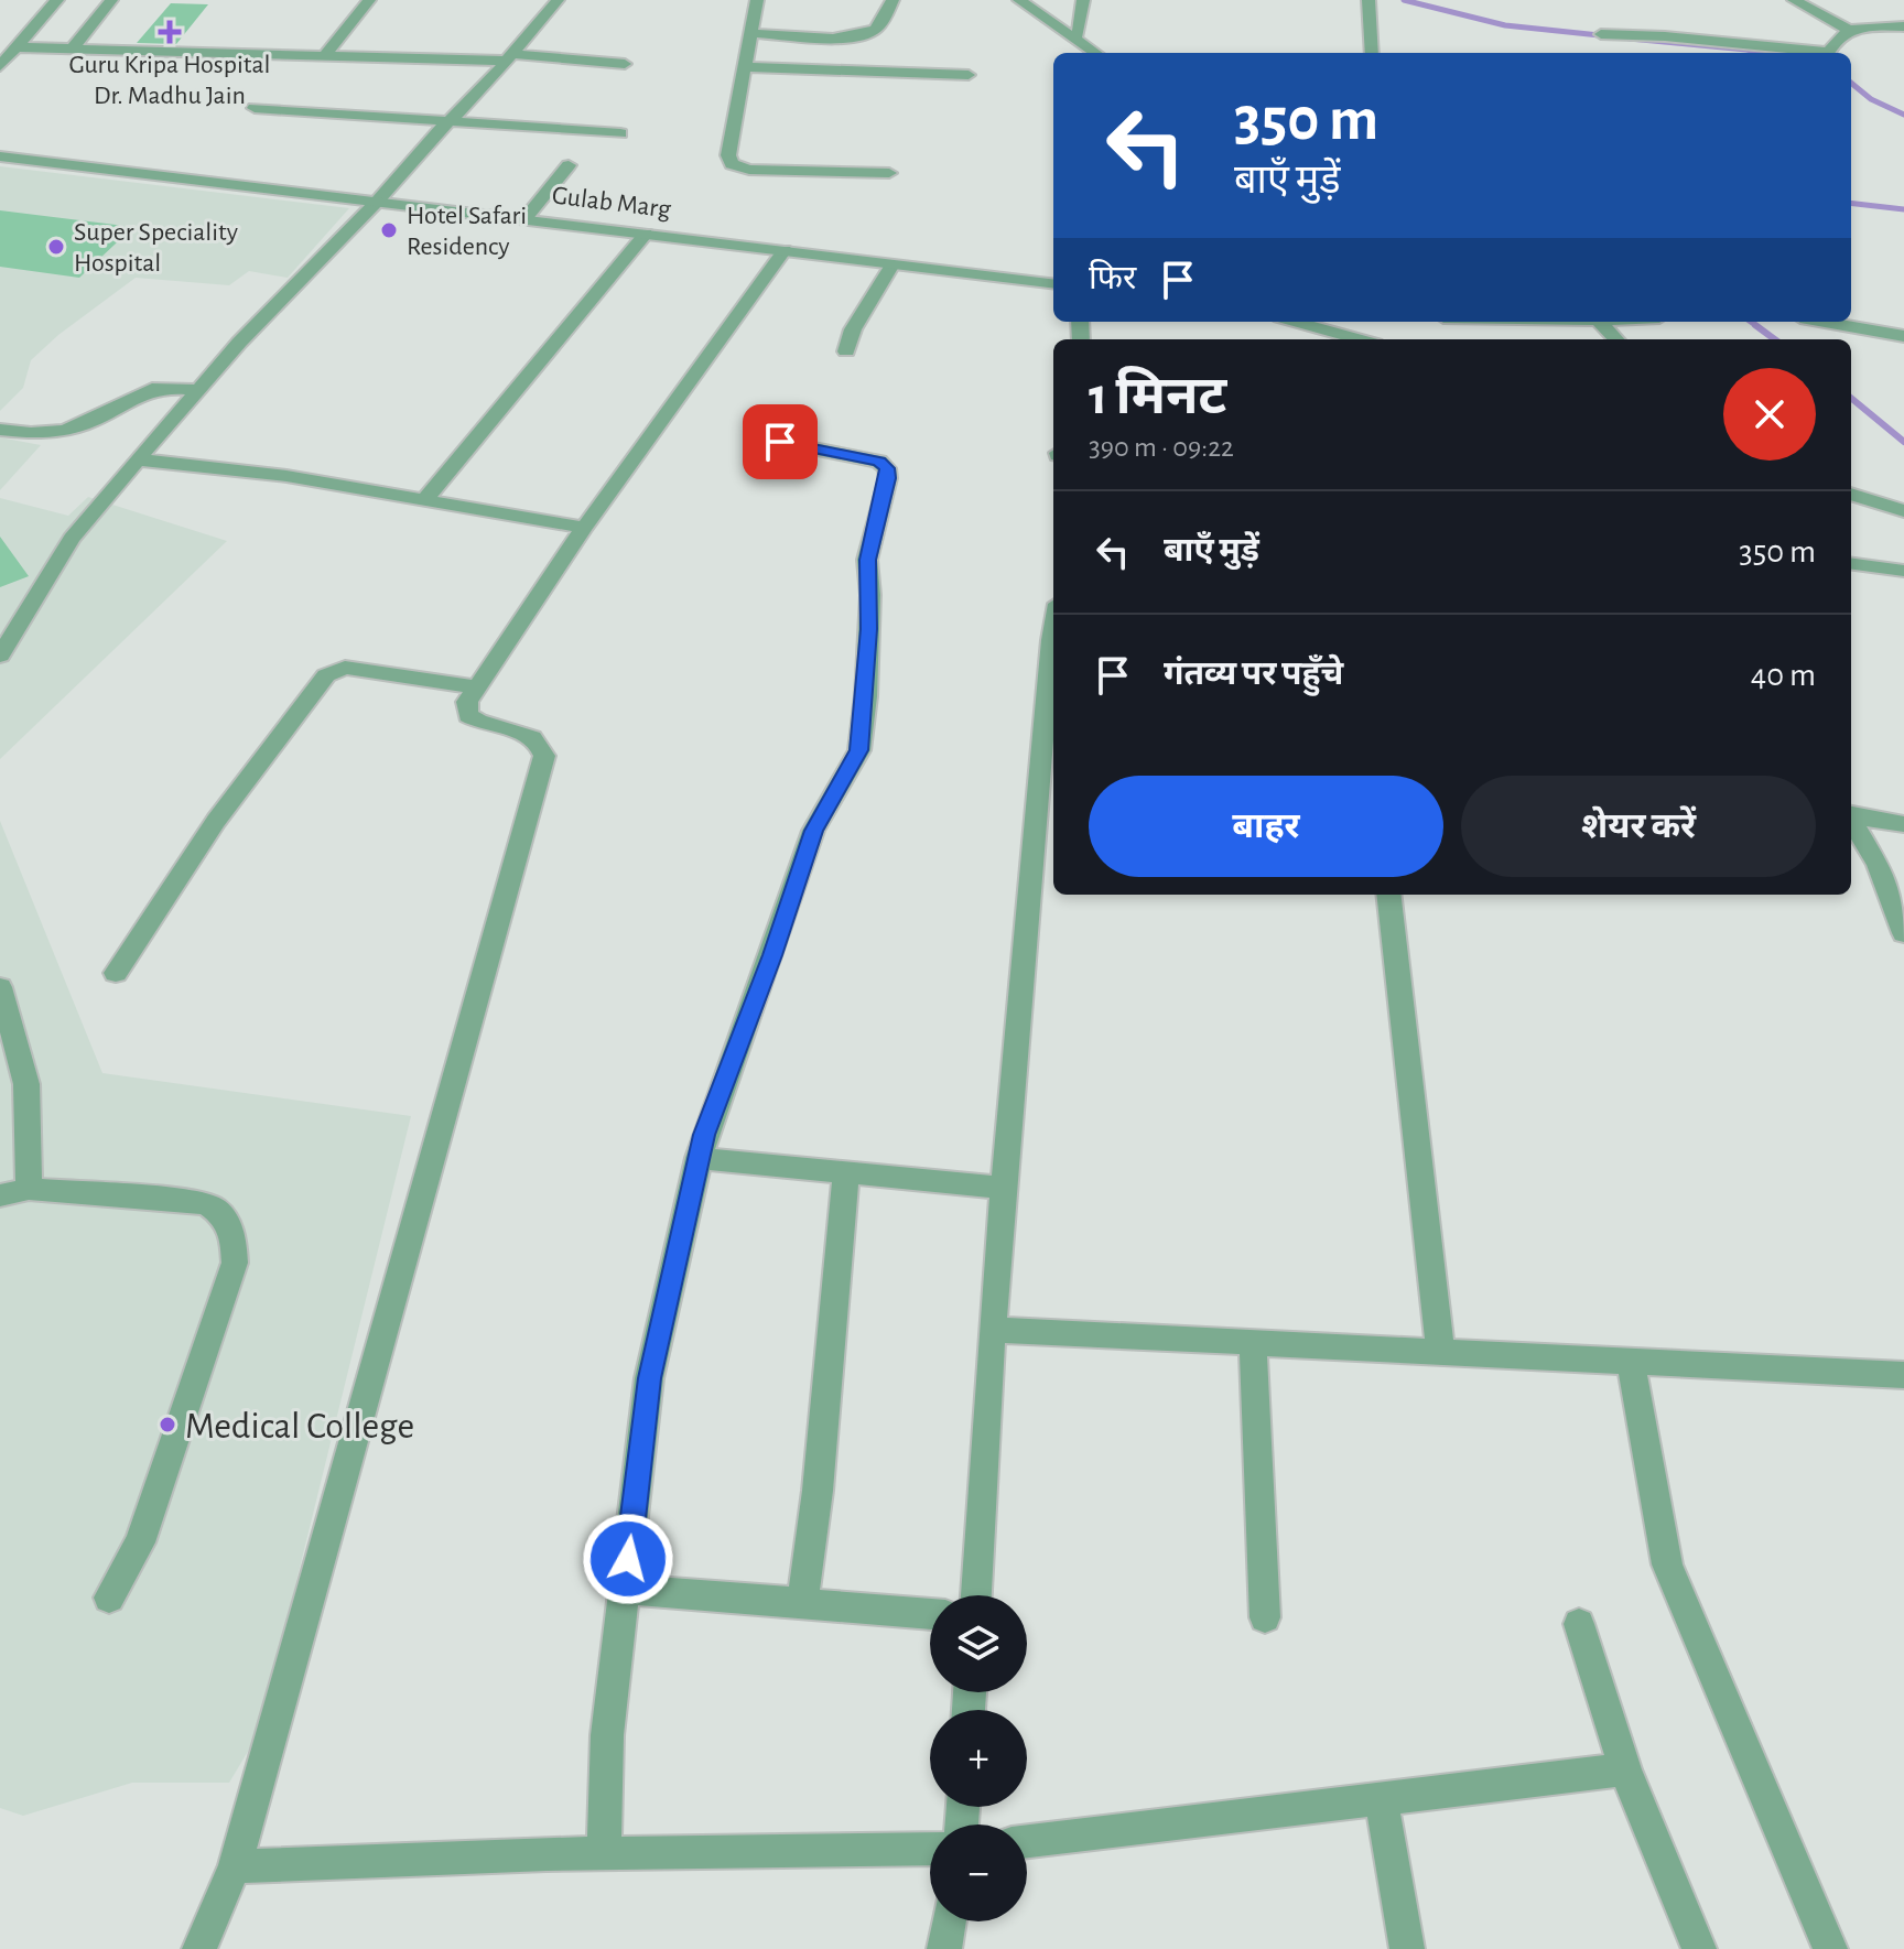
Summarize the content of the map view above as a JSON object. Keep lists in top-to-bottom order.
{
  "streets": {
    "street": ["Gulab Marg"]
  },
  "places": {
    "health": ["Guru Kripa Hospital Dr. Madhu Jain"],
    "other": ["Hotel Safari Residency", "Super Speciality Hospital", "Medical College"]
  },
  "page": {
    "turn": ["350 m", "बाएँ मुड़ें"],
    "then": "फिर",
    "heading": ["1 मिनट", "390 m · 09:22"],
    "list": [
      {
        "name": "बाएँ मुड़ें",
        "value": "350 m"
      },
      {
        "name": "गंतव्य पर पहुँचे",
        "value": "40 m"
      }
    ],
    "buttons": ["बाहर", "शेयर करें"],
    "map_buttons": ["+", "−"]
  }
}
